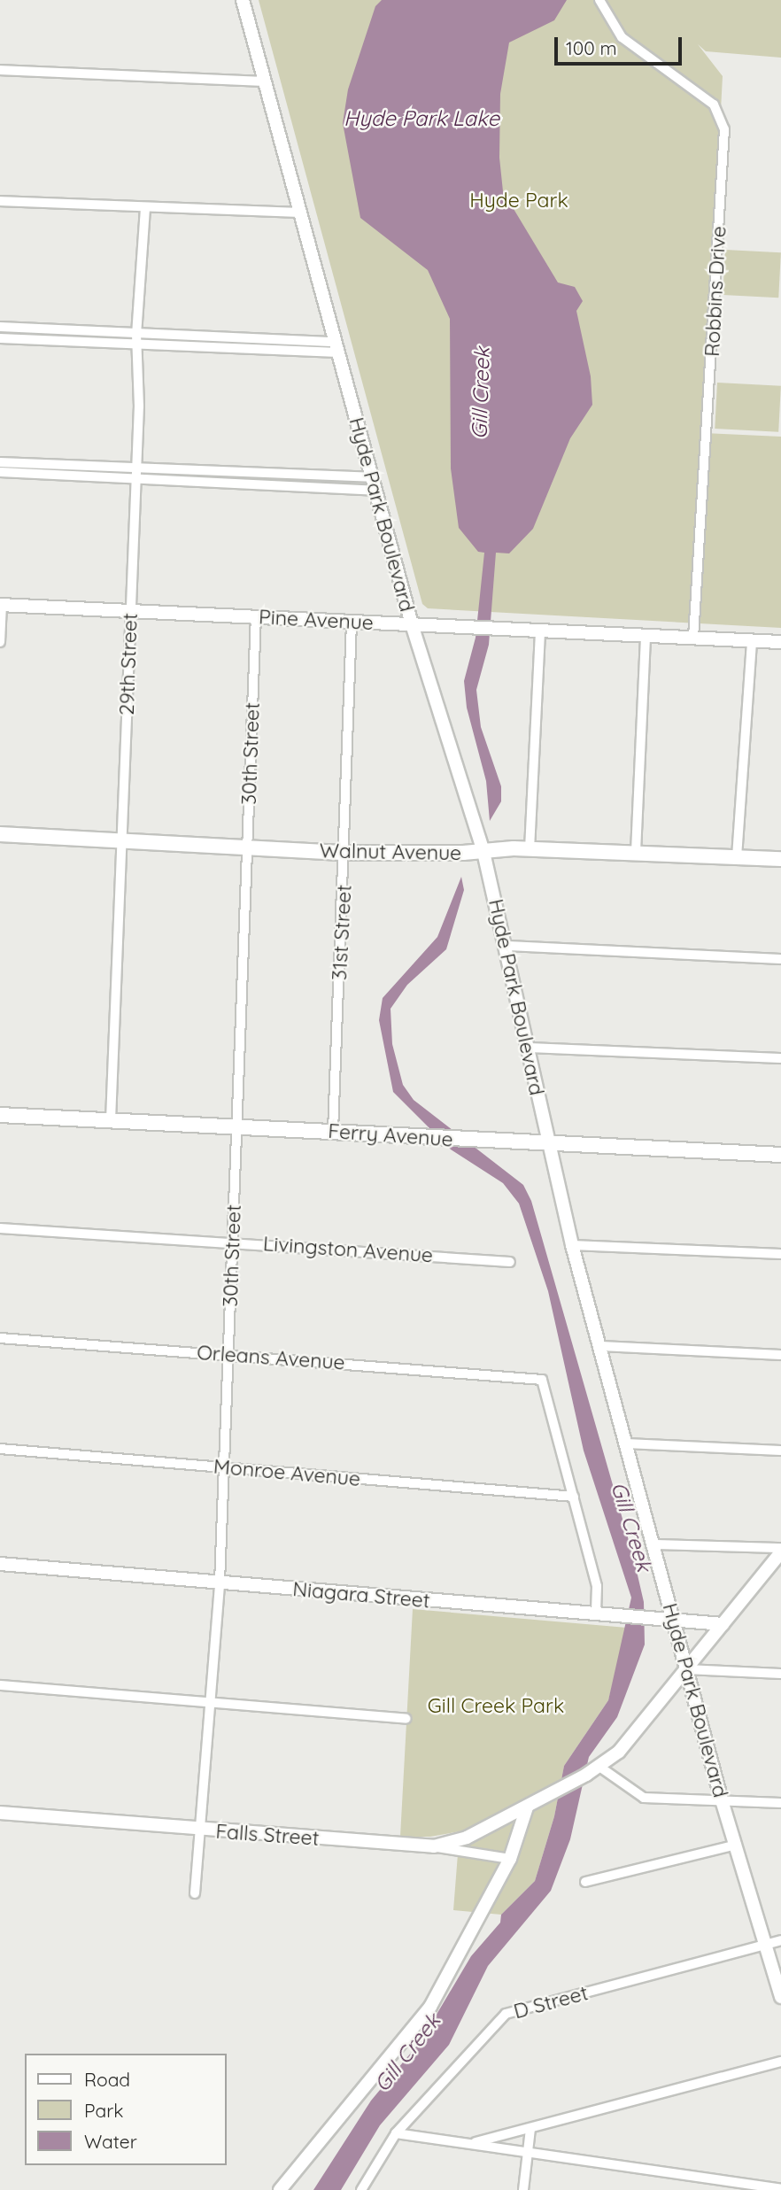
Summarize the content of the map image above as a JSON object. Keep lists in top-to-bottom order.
{
  "streets": {
    "main road": [
      "Hyde Park Boulevard",
      "Pine Avenue",
      "Walnut Avenue",
      "Ferry Avenue",
      "Niagara Street",
      "Falls Street"
    ],
    "street": [
      "Robbins Drive",
      "29th Street",
      "30th Street",
      "31st Street",
      "Livingston Avenue",
      "Orleans Avenue",
      "Monroe Avenue",
      "D Street"
    ]
  },
  "crossings": [
    ["Robbins Drive", "Pine Avenue"],
    ["Hyde Park Boulevard", "Pine Avenue"],
    ["Hyde Park Boulevard", "Walnut Avenue"],
    ["Hyde Park Boulevard", "Ferry Avenue"],
    ["Hyde Park Boulevard", "Niagara Street"],
    ["Hyde Park Boulevard", "Falls Street"],
    ["Hyde Park Boulevard", "D Street"],
    ["Pine Avenue", "29th Street"],
    ["Pine Avenue", "30th Street"],
    ["Pine Avenue", "31st Street"],
    ["29th Street", "Walnut Avenue"],
    ["29th Street", "Ferry Avenue"],
    ["30th Street", "Walnut Avenue"],
    ["30th Street", "Ferry Avenue"],
    ["30th Street", "Livingston Avenue"],
    ["30th Street", "Orleans Avenue"],
    ["30th Street", "Monroe Avenue"],
    ["30th Street", "Niagara Street"],
    ["30th Street", "Falls Street"],
    ["Walnut Avenue", "31st Street"],
    ["31st Street", "Ferry Avenue"],
    ["Orleans Avenue", "Monroe Avenue"],
    ["Niagara Street", "Falls Street"]
  ],
  "water": ["Hyde Park Lake", "Gill Creek"],
  "parks": ["Hyde Park", "Gill Creek Park"],
  "legend": ["Road", "Park", "Water"],
  "scale_bar": "100 m"
}
